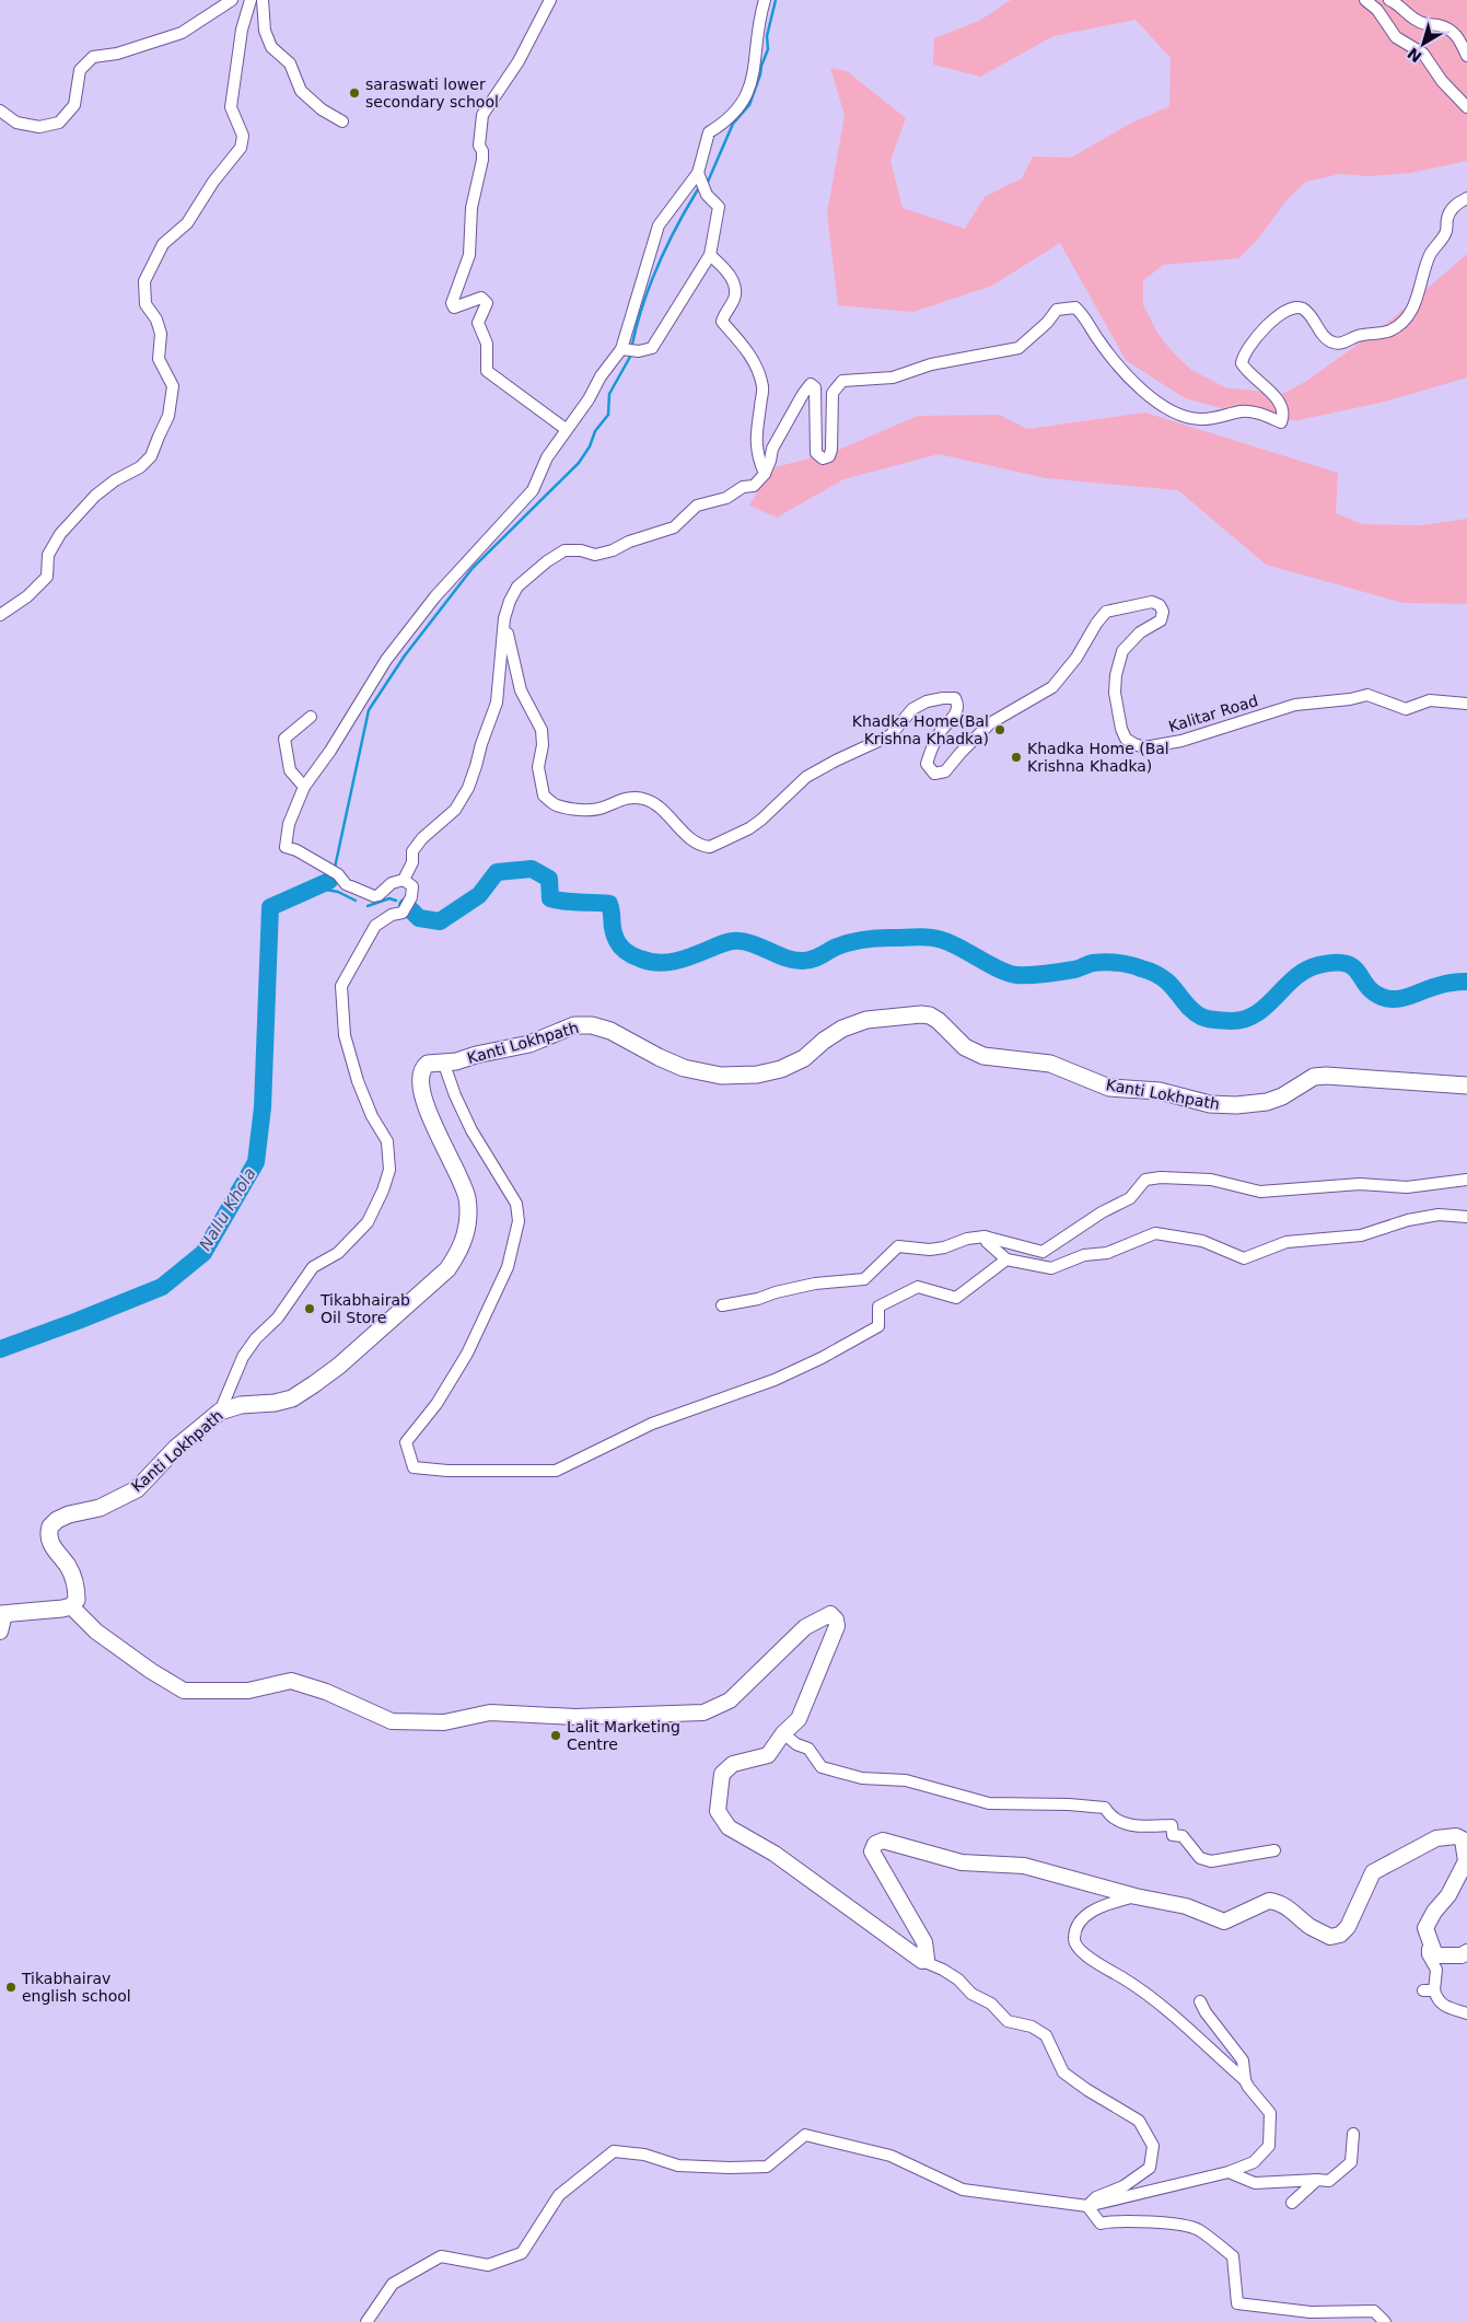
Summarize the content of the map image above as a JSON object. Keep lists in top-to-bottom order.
{
  "streets": {
    "main road": ["Kanti Lokhpath"],
    "street": ["Kalitar Road"]
  },
  "water": ["Nallu Khola"],
  "places": [
    "saraswati lower secondary school",
    "Khadka Home(Bal Krishna Khadka)",
    "Khadka Home (Bal Krishna Khadka)",
    "Tikabhairab Oil Store",
    "Lalit Marketing Centre",
    "Tikabhairav english school"
  ],
  "north": "bottom left"
}
